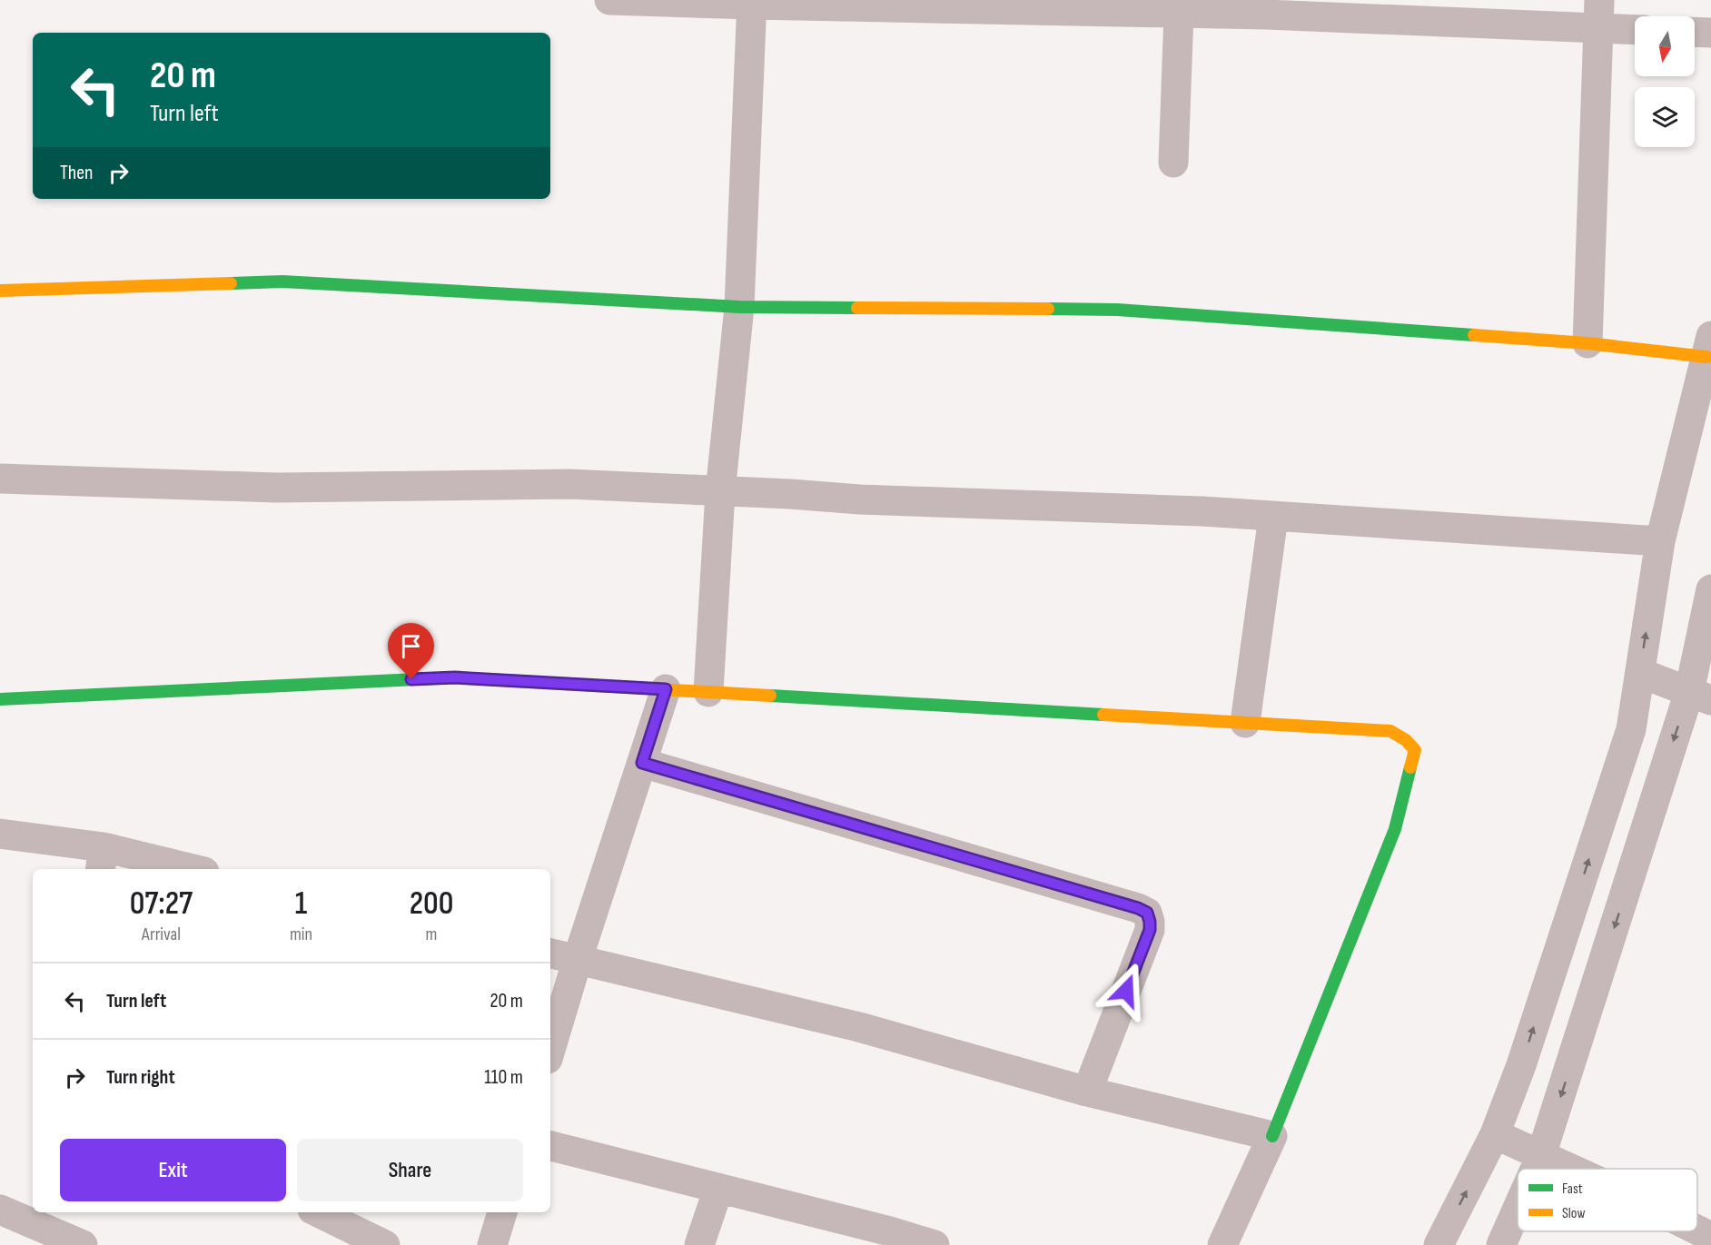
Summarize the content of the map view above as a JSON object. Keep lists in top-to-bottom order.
{
  "legend": ["Fast", "Slow"],
  "north": "bottom",
  "page": {
    "turn": ["20 m", "Turn left"],
    "then": "Then",
    "eta": [
      "07:27",
      "Arrival",
      "1",
      "min",
      "200",
      "m"
    ],
    "list": [
      {
        "name": "Turn left",
        "value": "20 m"
      },
      {
        "name": "Turn right",
        "value": "110 m"
      }
    ],
    "buttons": ["Exit", "Share"]
  }
}
